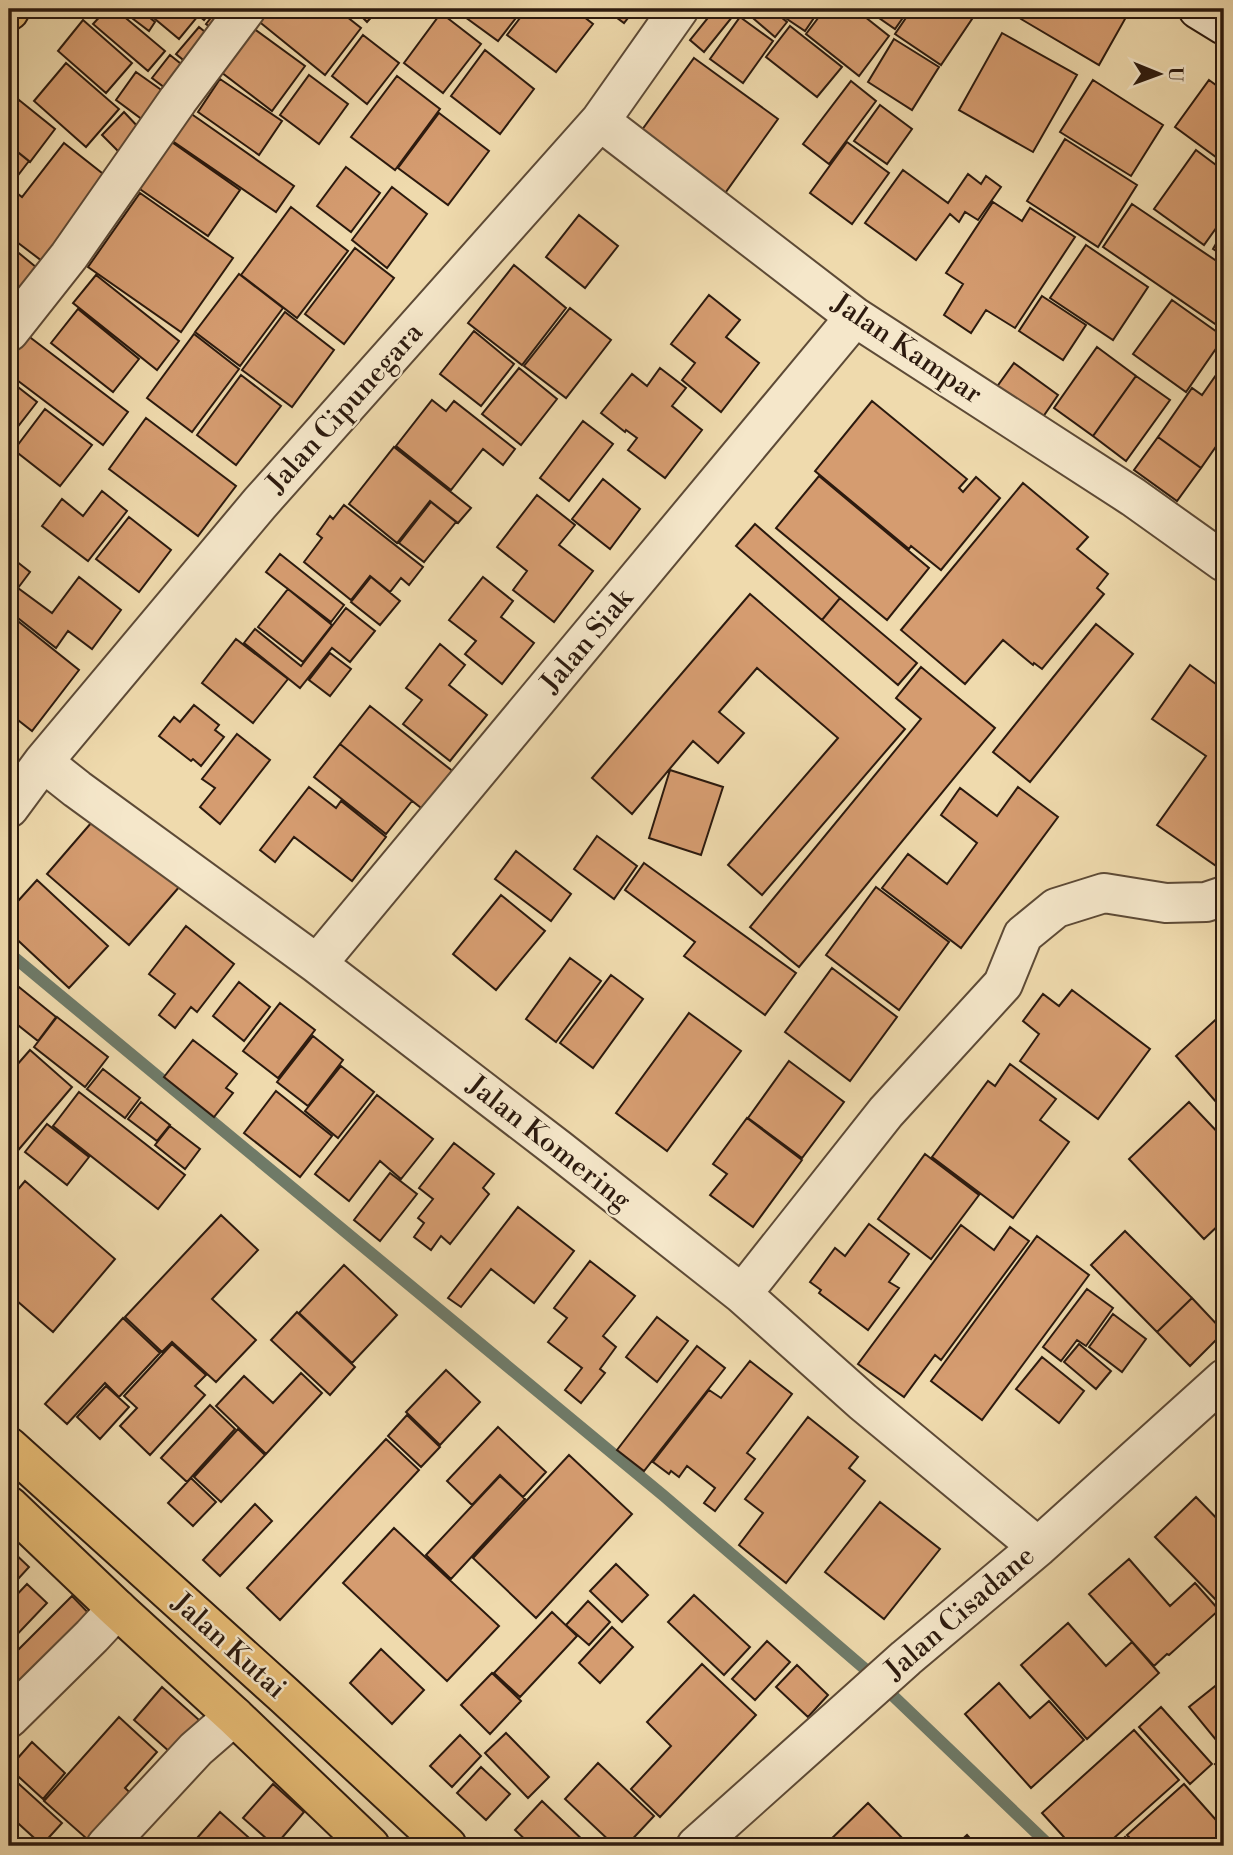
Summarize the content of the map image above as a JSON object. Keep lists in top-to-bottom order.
{
  "streets": {
    "main road": ["Jalan Kutai"],
    "street": [
      "Jalan Kampar",
      "Jalan Cipunegara",
      "Jalan Siak",
      "Jalan Komering",
      "Jalan Cisadane"
    ]
  },
  "crossings": [
    ["Jalan Kampar", "Jalan Cipunegara"],
    ["Jalan Kampar", "Jalan Siak"],
    ["Jalan Cipunegara", "Jalan Komering"],
    ["Jalan Siak", "Jalan Komering"],
    ["Jalan Komering", "Jalan Cisadane"]
  ],
  "north": "right"
}
